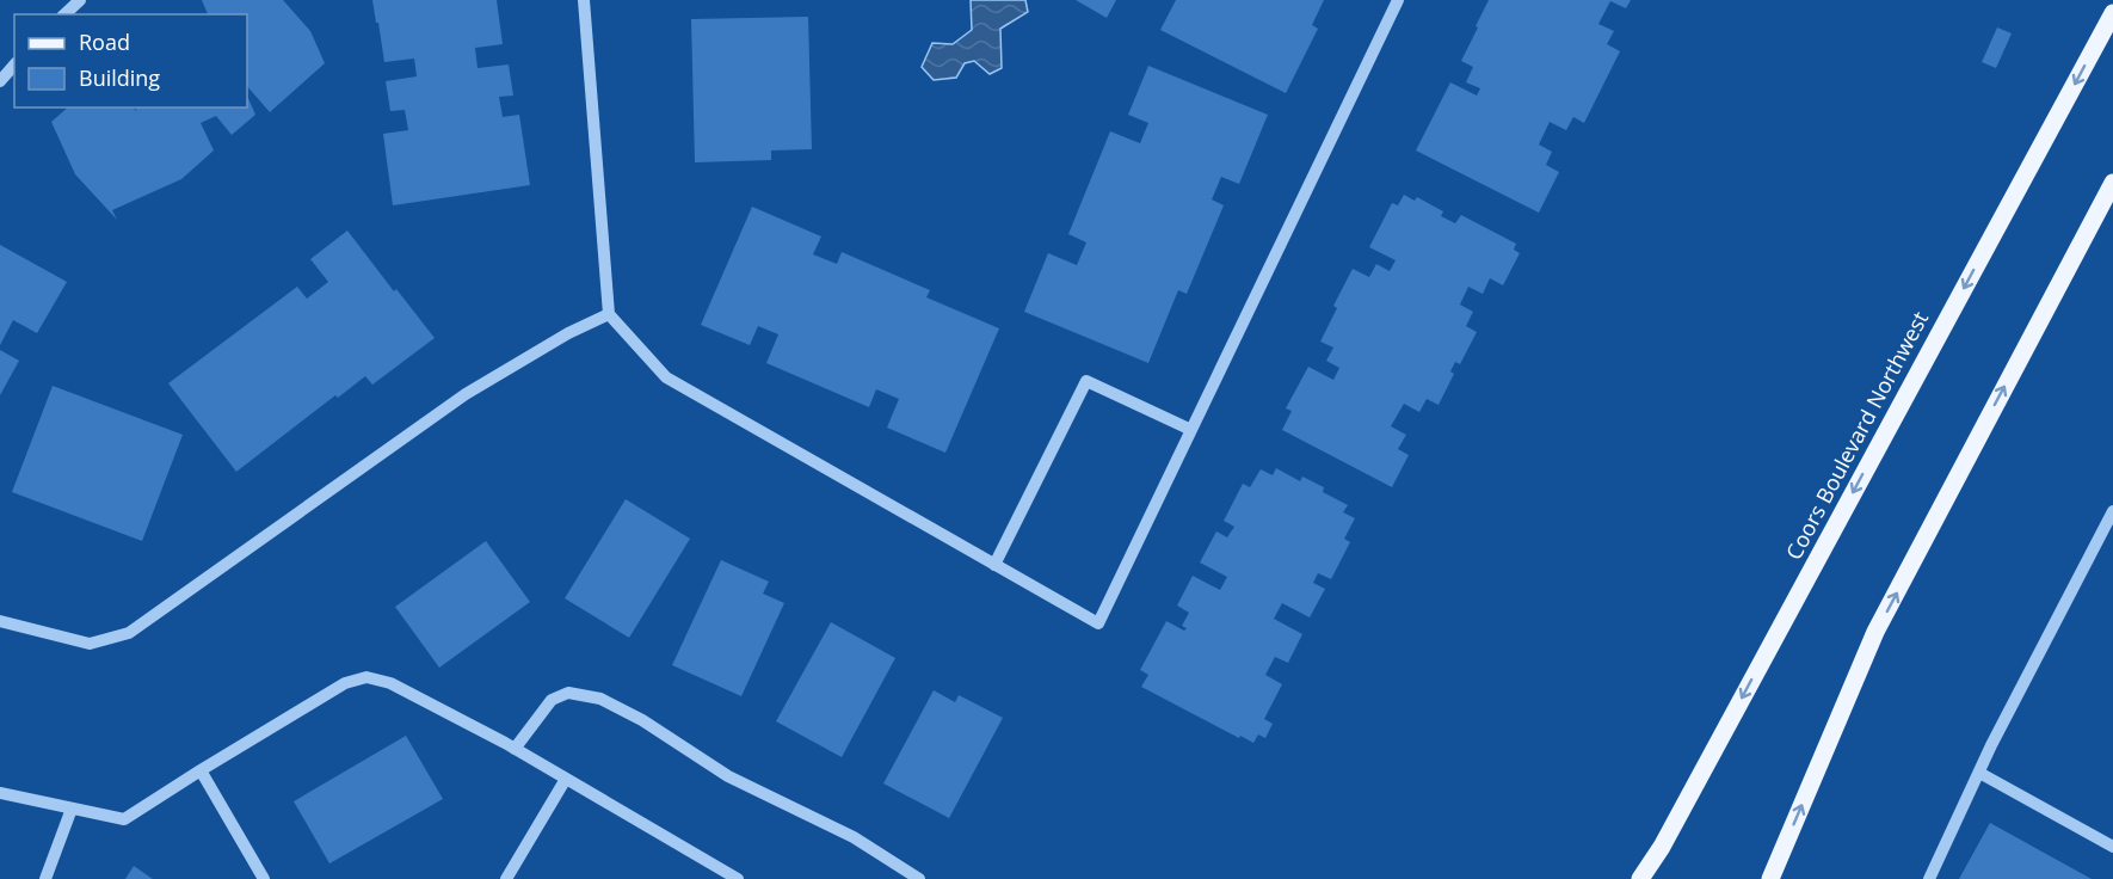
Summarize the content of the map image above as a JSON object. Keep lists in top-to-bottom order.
{
  "streets": {
    "main road": ["Coors Boulevard Northwest"]
  },
  "legend": ["Road", "Building"]
}
